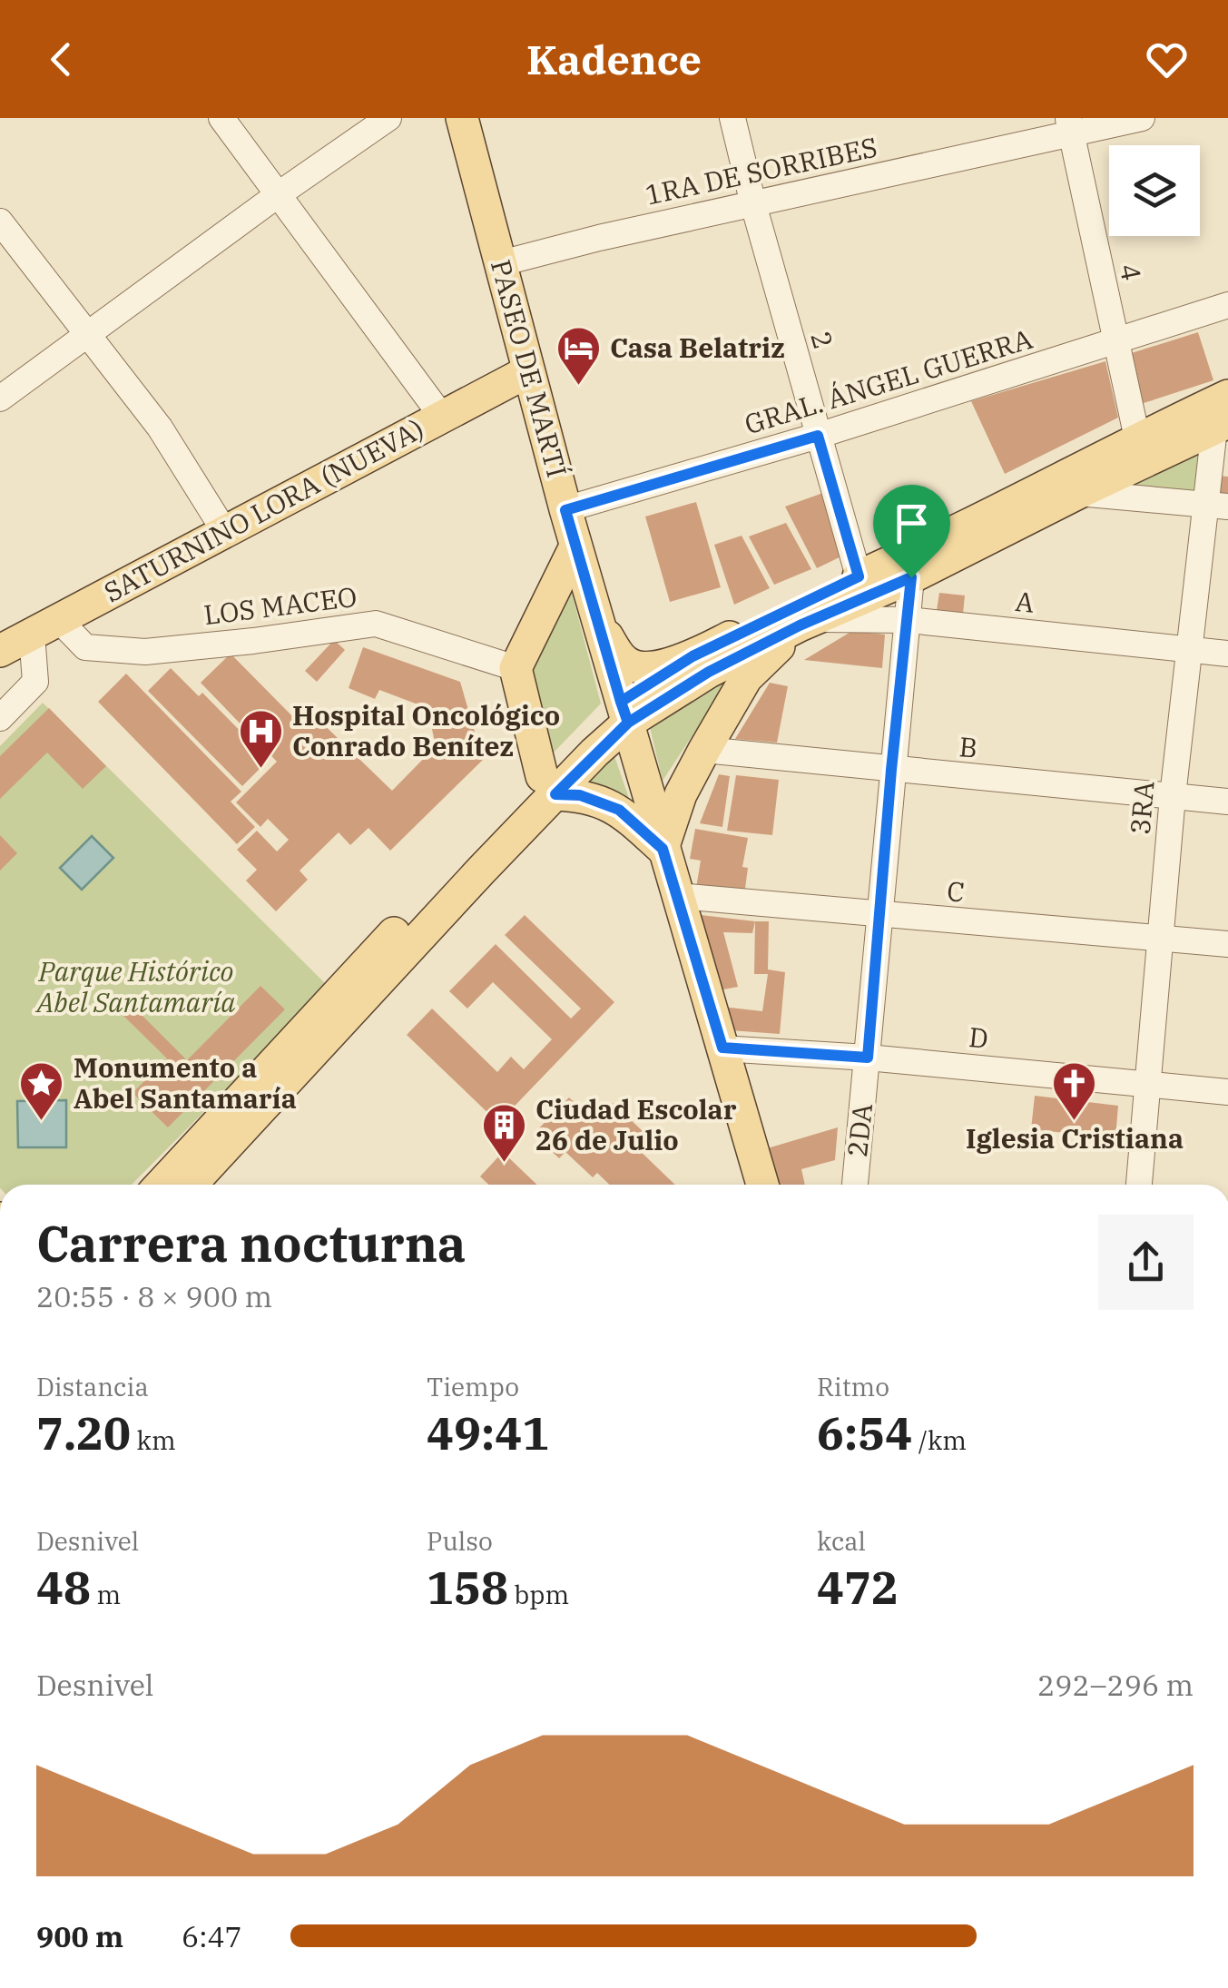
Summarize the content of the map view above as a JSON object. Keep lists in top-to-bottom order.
{
  "streets": {
    "main road": ["PASEO DE MARTÍ", "SATURNINO LORA (NUEVA)"],
    "street": [
      "1RA DE SORRIBES",
      "4",
      "2",
      "GRAL. ÁNGEL GUERRA",
      "A",
      "LOS MACEO",
      "B",
      "3RA",
      "C",
      "D",
      "2DA"
    ]
  },
  "crossings": [
    ["1RA DE SORRIBES", "4"],
    ["1RA DE SORRIBES", "2"],
    ["1RA DE SORRIBES", "PASEO DE MARTÍ"],
    ["4", "GRAL. ÁNGEL GUERRA"],
    ["2", "GRAL. ÁNGEL GUERRA"],
    ["PASEO DE MARTÍ", "GRAL. ÁNGEL GUERRA"],
    ["PASEO DE MARTÍ", "SATURNINO LORA (NUEVA)"],
    ["PASEO DE MARTÍ", "C"],
    ["PASEO DE MARTÍ", "D"],
    ["SATURNINO LORA (NUEVA)", "LOS MACEO"],
    ["A", "3RA"],
    ["A", "2DA"],
    ["B", "3RA"],
    ["B", "2DA"],
    ["3RA", "C"],
    ["3RA", "D"],
    ["C", "2DA"],
    ["D", "2DA"]
  ],
  "parks": ["Parque Histórico Abel Santamaría"],
  "places": {
    "hotel": ["Casa Belatriz"],
    "hospital": ["Hospital Oncológico Conrado Benítez"],
    "place": ["Monumento a Abel Santamaría"],
    "church": ["Iglesia Cristiana"],
    "building": ["Ciudad Escolar 26 de Julio"]
  },
  "page": {
    "header": "Kadence",
    "heading": ["Carrera nocturna", "20:55 · 8 × 900 m"],
    "stats": [
      ["Distancia", "7.20 km"],
      ["Tiempo", "49:41"],
      ["Ritmo", "6:54 /km"],
      ["Desnivel", "48 m"],
      ["Pulso", "158 bpm"],
      ["kcal", "472"]
    ],
    "chart": ["Desnivel", "292–296 m"],
    "list": [
      {
        "name": "900 m",
        "note": "6:47"
      }
    ]
  }
}
